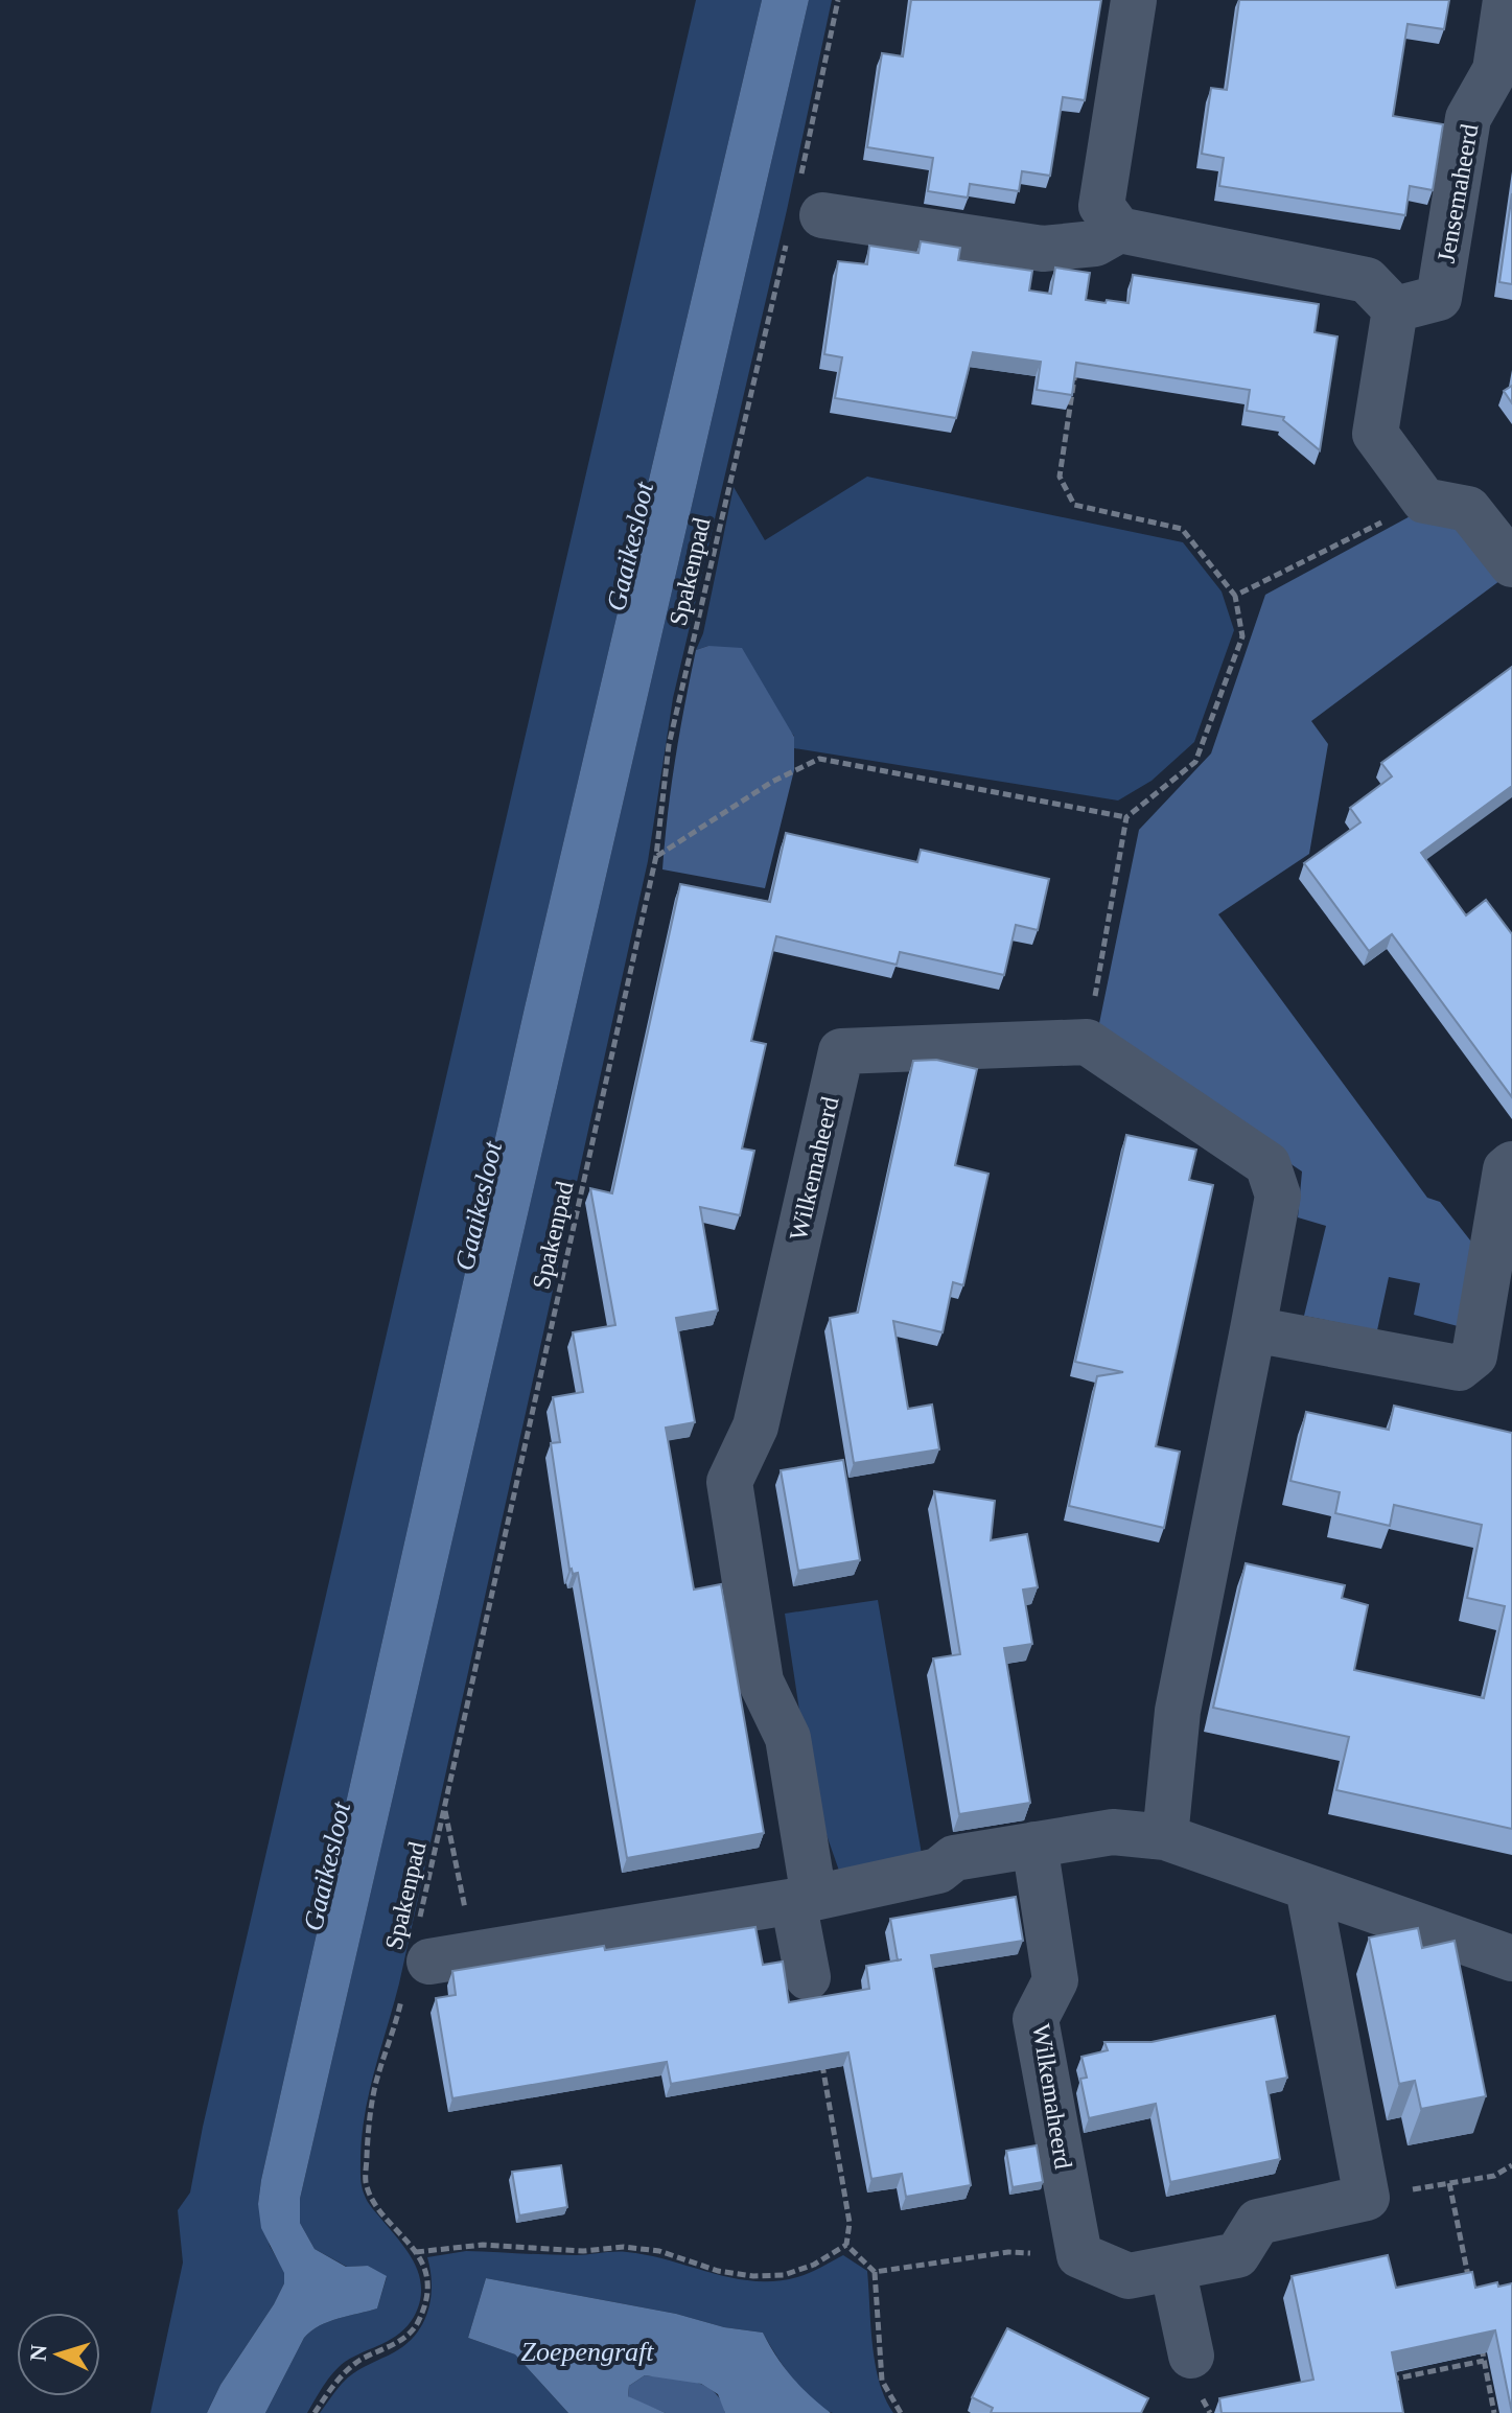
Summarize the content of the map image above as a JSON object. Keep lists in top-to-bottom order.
{
  "streets": {
    "street": ["Jensemaheerd", "Wilkemaheerd"],
    "path": ["Spakenpad"]
  },
  "water": ["Gaaikesloot", "Zoepengraft"],
  "north": "left"
}
